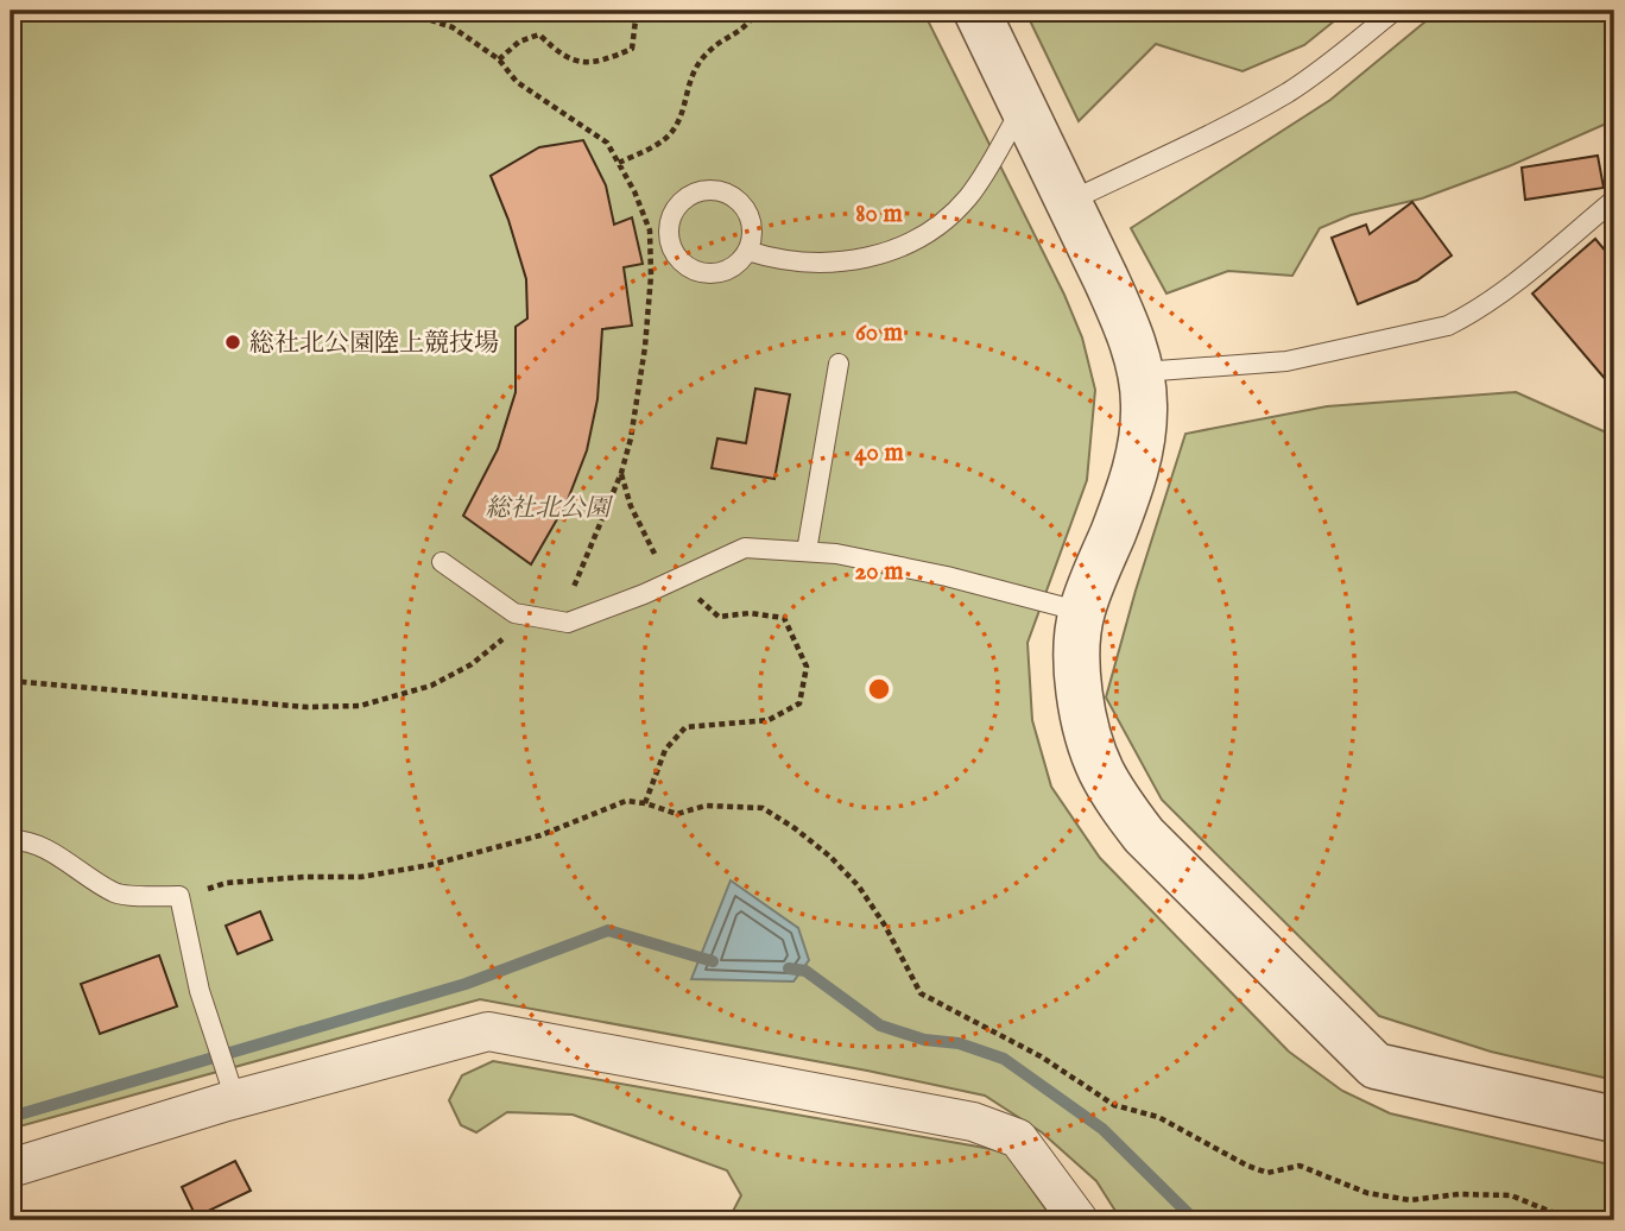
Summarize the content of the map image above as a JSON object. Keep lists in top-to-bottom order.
{
  "parks": ["総社北公園"],
  "places": ["総社北公園陸上競技場"],
  "rings": [
    "80 m",
    "60 m",
    "40 m",
    "20 m"
  ]
}
